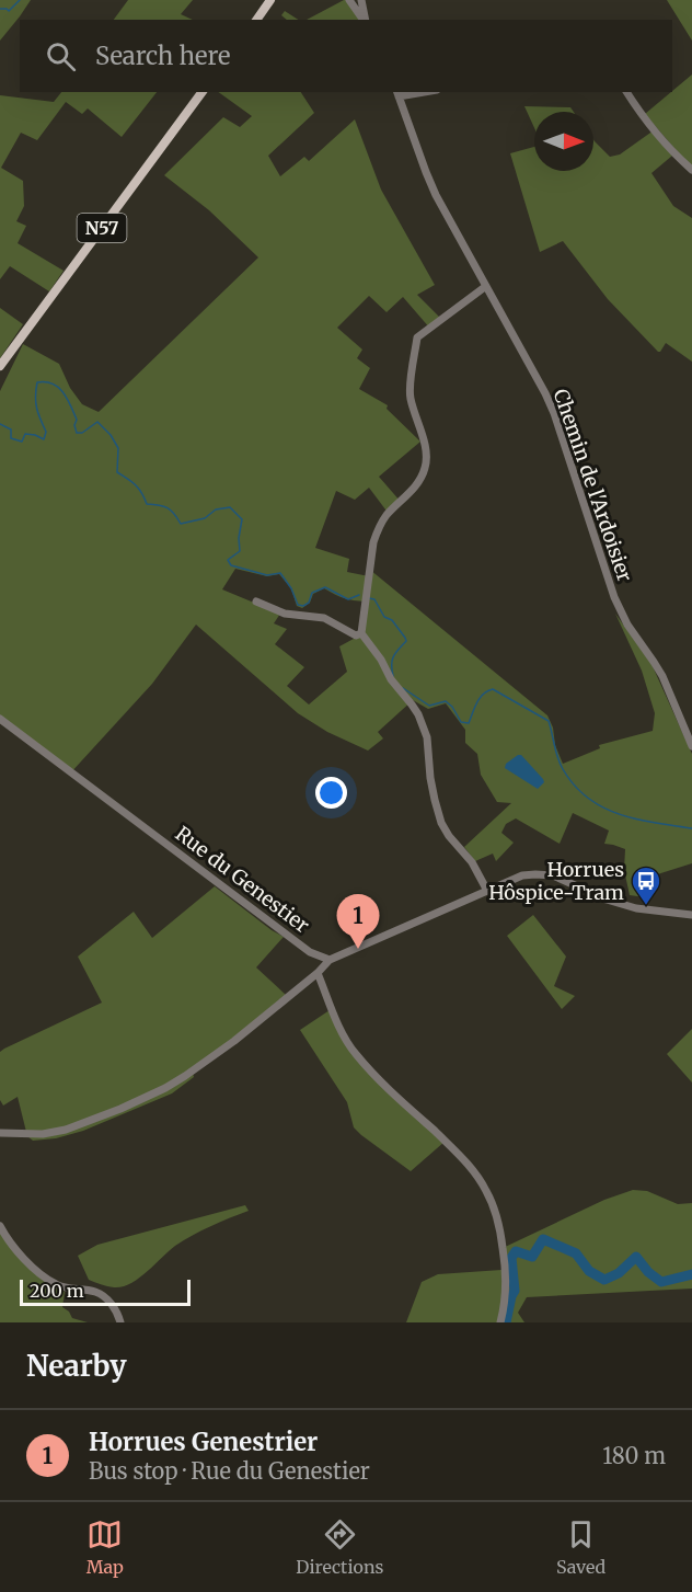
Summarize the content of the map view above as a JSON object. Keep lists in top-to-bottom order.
{
  "streets": {
    "main road": ["N57"],
    "street": ["Chemin de l'Ardoisier", "Rue du Genestier"]
  },
  "places": {
    "bus stop": ["Horrues Hôspice-Tram"]
  },
  "scale_bar": "200 m",
  "north": "right",
  "page": {
    "search": "Search here",
    "pins": "1",
    "scale": "200 m",
    "heading": "Nearby",
    "list": [
      {
        "mark": "1",
        "name": "Horrues Genestrier",
        "note": "Bus stop · Rue du Genestier",
        "value": "180 m"
      }
    ],
    "nav": ["Map", "Directions", "Saved"]
  }
}
